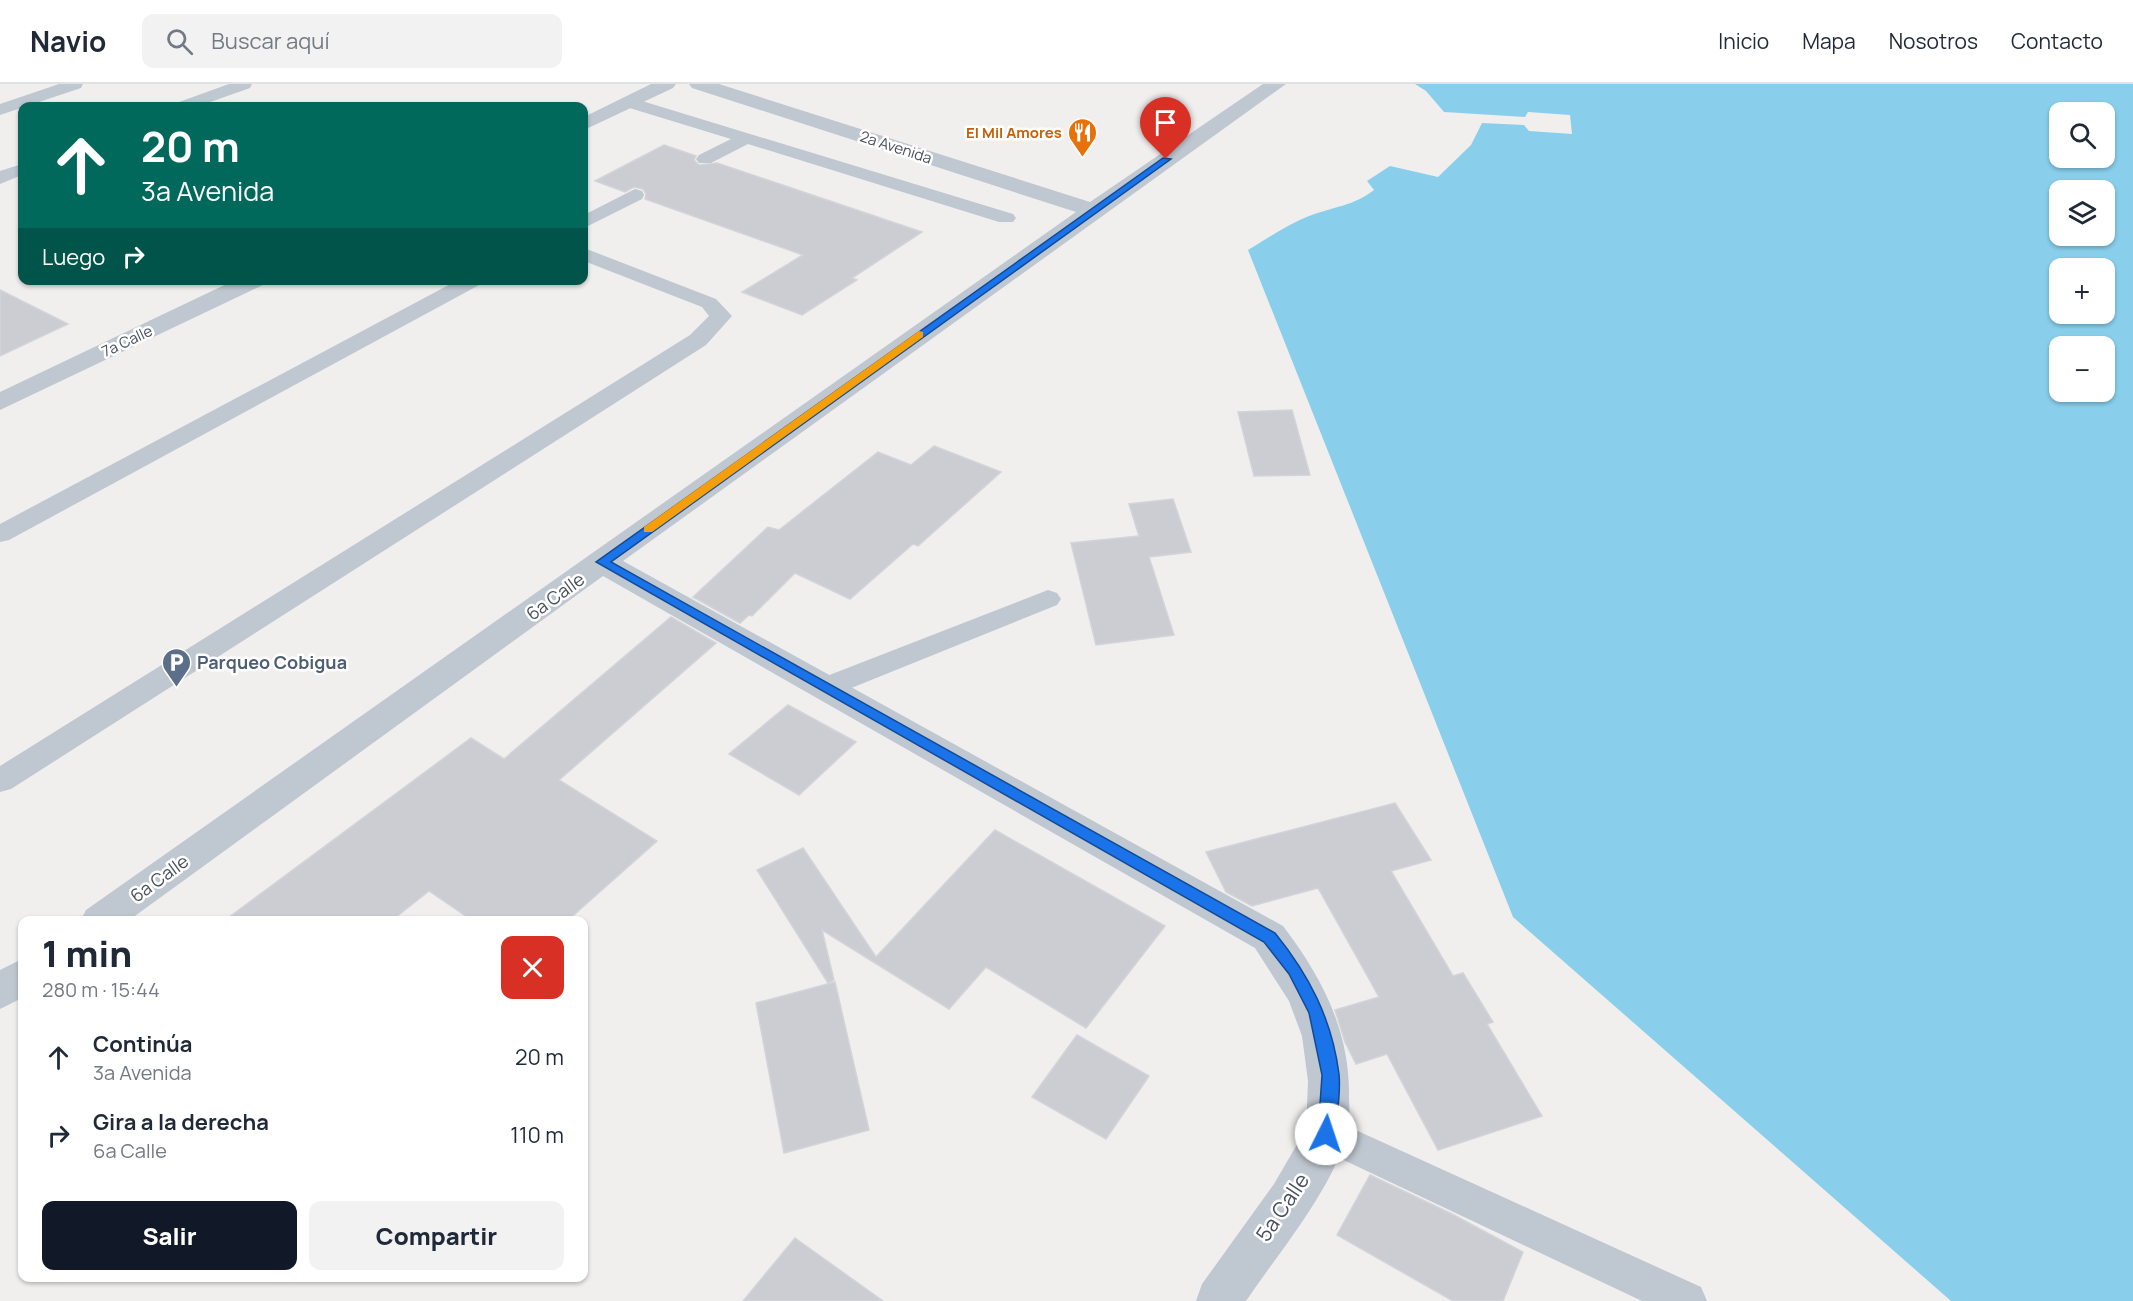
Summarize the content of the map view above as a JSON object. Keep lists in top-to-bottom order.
{
  "streets": {
    "street": [
      "2a Avenida",
      "7a Calle",
      "6a Calle",
      "5a Calle"
    ]
  },
  "crossings": [
    ["2a Avenida", "6a Calle"],
    ["6a Calle", "5a Calle"]
  ],
  "places": {
    "restaurant": ["El Mil Amores"],
    "parking": ["Parqueo Cobigua"]
  },
  "page": {
    "header": "Navio",
    "search": "Buscar aquí",
    "nav": [
      "Inicio",
      "Mapa",
      "Nosotros",
      "Contacto"
    ],
    "map_buttons": ["+", "−"],
    "turn": ["20 m", "3a Avenida"],
    "then": "Luego",
    "heading": ["1 min", "280 m · 15:44"],
    "list": [
      {
        "name": "Continúa",
        "note": "3a Avenida",
        "value": "20 m"
      },
      {
        "name": "Gira a la derecha",
        "note": "6a Calle",
        "value": "110 m"
      }
    ],
    "buttons": ["Salir", "Compartir"]
  }
}
